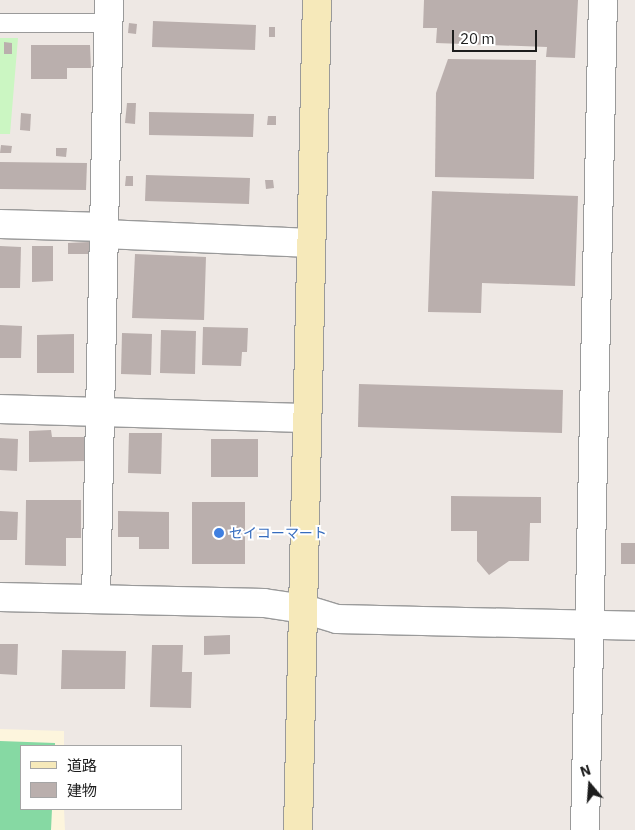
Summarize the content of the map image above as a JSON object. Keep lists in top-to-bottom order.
{
  "places": ["セイコーマート"],
  "legend": ["道路", "建物"],
  "scale_bar": "20 m",
  "north": "top"
}
